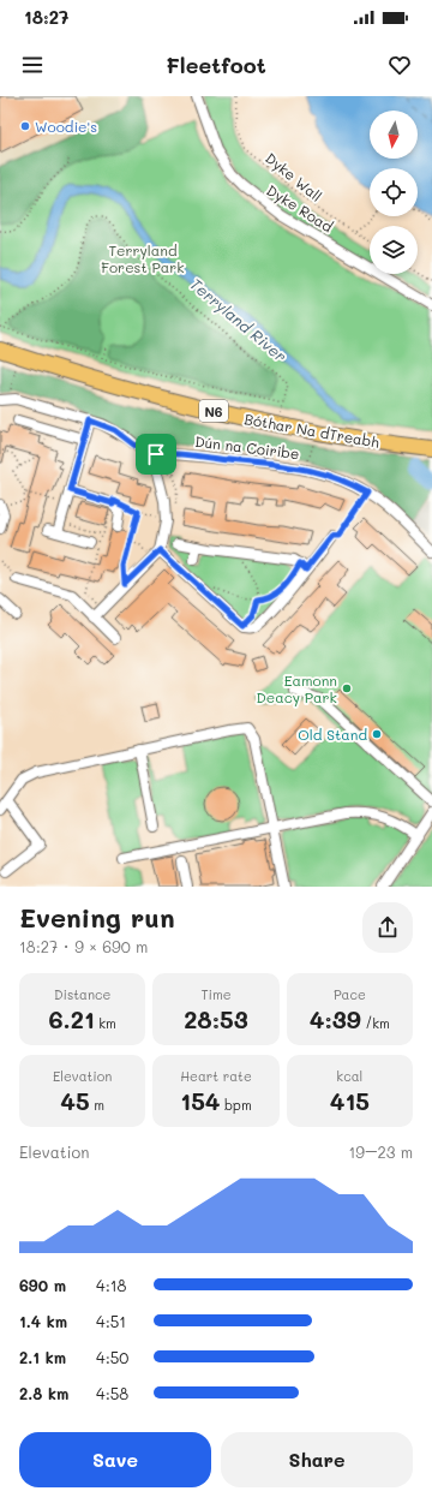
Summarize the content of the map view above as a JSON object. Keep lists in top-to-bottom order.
{
  "streets": {
    "highway": ["N6", "Bóthar Na dTreabh"],
    "street": ["Dyke Road", "Dún na Coiribe"],
    "path": ["Dyke Wall"]
  },
  "water": ["Terryland River"],
  "parks": ["Terryland Forest Park"],
  "places": ["Woodie's", "Eamonn Deacy Park", "Old Stand"],
  "north": "bottom",
  "page": {
    "status": "18:27",
    "header": "Fleetfoot",
    "heading": ["Evening run", "18:27 · 9 × 690 m"],
    "stats": [
      ["Distance", "6.21 km"],
      ["Time", "28:53"],
      ["Pace", "4:39 /km"],
      ["Elevation", "45 m"],
      ["Heart rate", "154 bpm"],
      ["kcal", "415"]
    ],
    "chart": ["Elevation", "19–23 m"],
    "list": [
      {
        "name": "690 m",
        "note": "4:18"
      },
      {
        "name": "1.4 km",
        "note": "4:51"
      },
      {
        "name": "2.1 km",
        "note": "4:50"
      },
      {
        "name": "2.8 km",
        "note": "4:58"
      }
    ],
    "buttons": ["Save", "Share"]
  }
}
